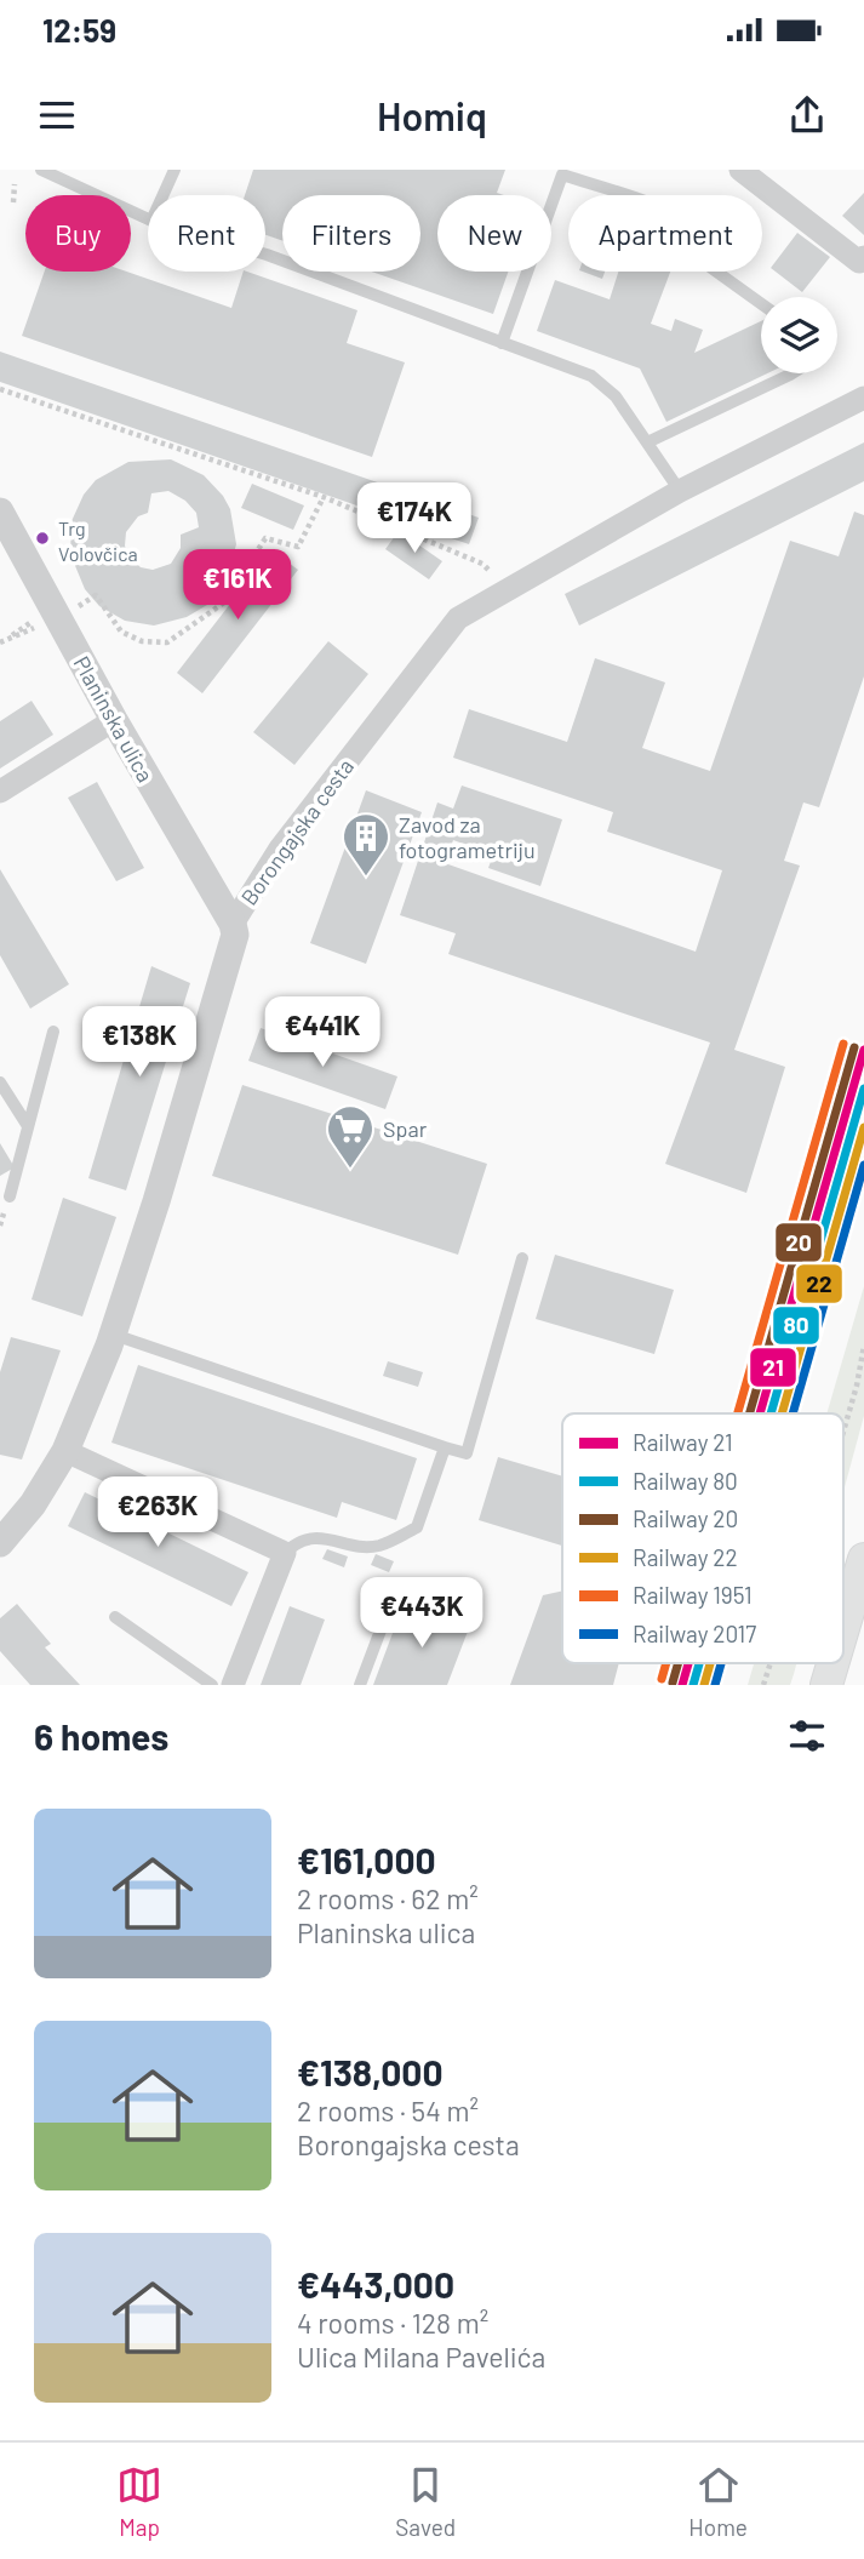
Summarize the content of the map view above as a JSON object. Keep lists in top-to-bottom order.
{
  "streets": {
    "street": ["Planinska ulica", "Borongajska cesta"]
  },
  "crossings": [
    ["Planinska ulica", "Borongajska cesta"]
  ],
  "places": {
    "other": ["Trg Volovčica"],
    "building": ["Zavod za fotogrametriju"],
    "supermarket": ["Spar"]
  },
  "lines": [
    "rail line 1951",
    "rail line 20",
    "rail line 21",
    "rail line 80",
    "rail line 22",
    "rail line 2017"
  ],
  "legend": [
    "Railway 21",
    "Railway 80",
    "Railway 20",
    "Railway 22",
    "Railway 1951",
    "Railway 2017"
  ],
  "page": {
    "status": "12:59",
    "header": "Homiq",
    "chip": [
      "Buy",
      "Rent",
      "Filters",
      "New",
      "Apartment"
    ],
    "price": [
      "€174K",
      "€161K",
      "€441K",
      "€138K",
      "€263K",
      "€443K"
    ],
    "heading": "6 homes",
    "list": [
      {
        "name": "€161,000",
        "note": "2 rooms · 62 m² · Planinska ulica"
      },
      {
        "name": "€138,000",
        "note": "2 rooms · 54 m² · Borongajska cesta"
      },
      {
        "name": "€443,000",
        "note": "4 rooms · 128 m² · Ulica Milana Pavelića"
      }
    ],
    "tabs": ["Map", "Saved", "Home"]
  }
}
